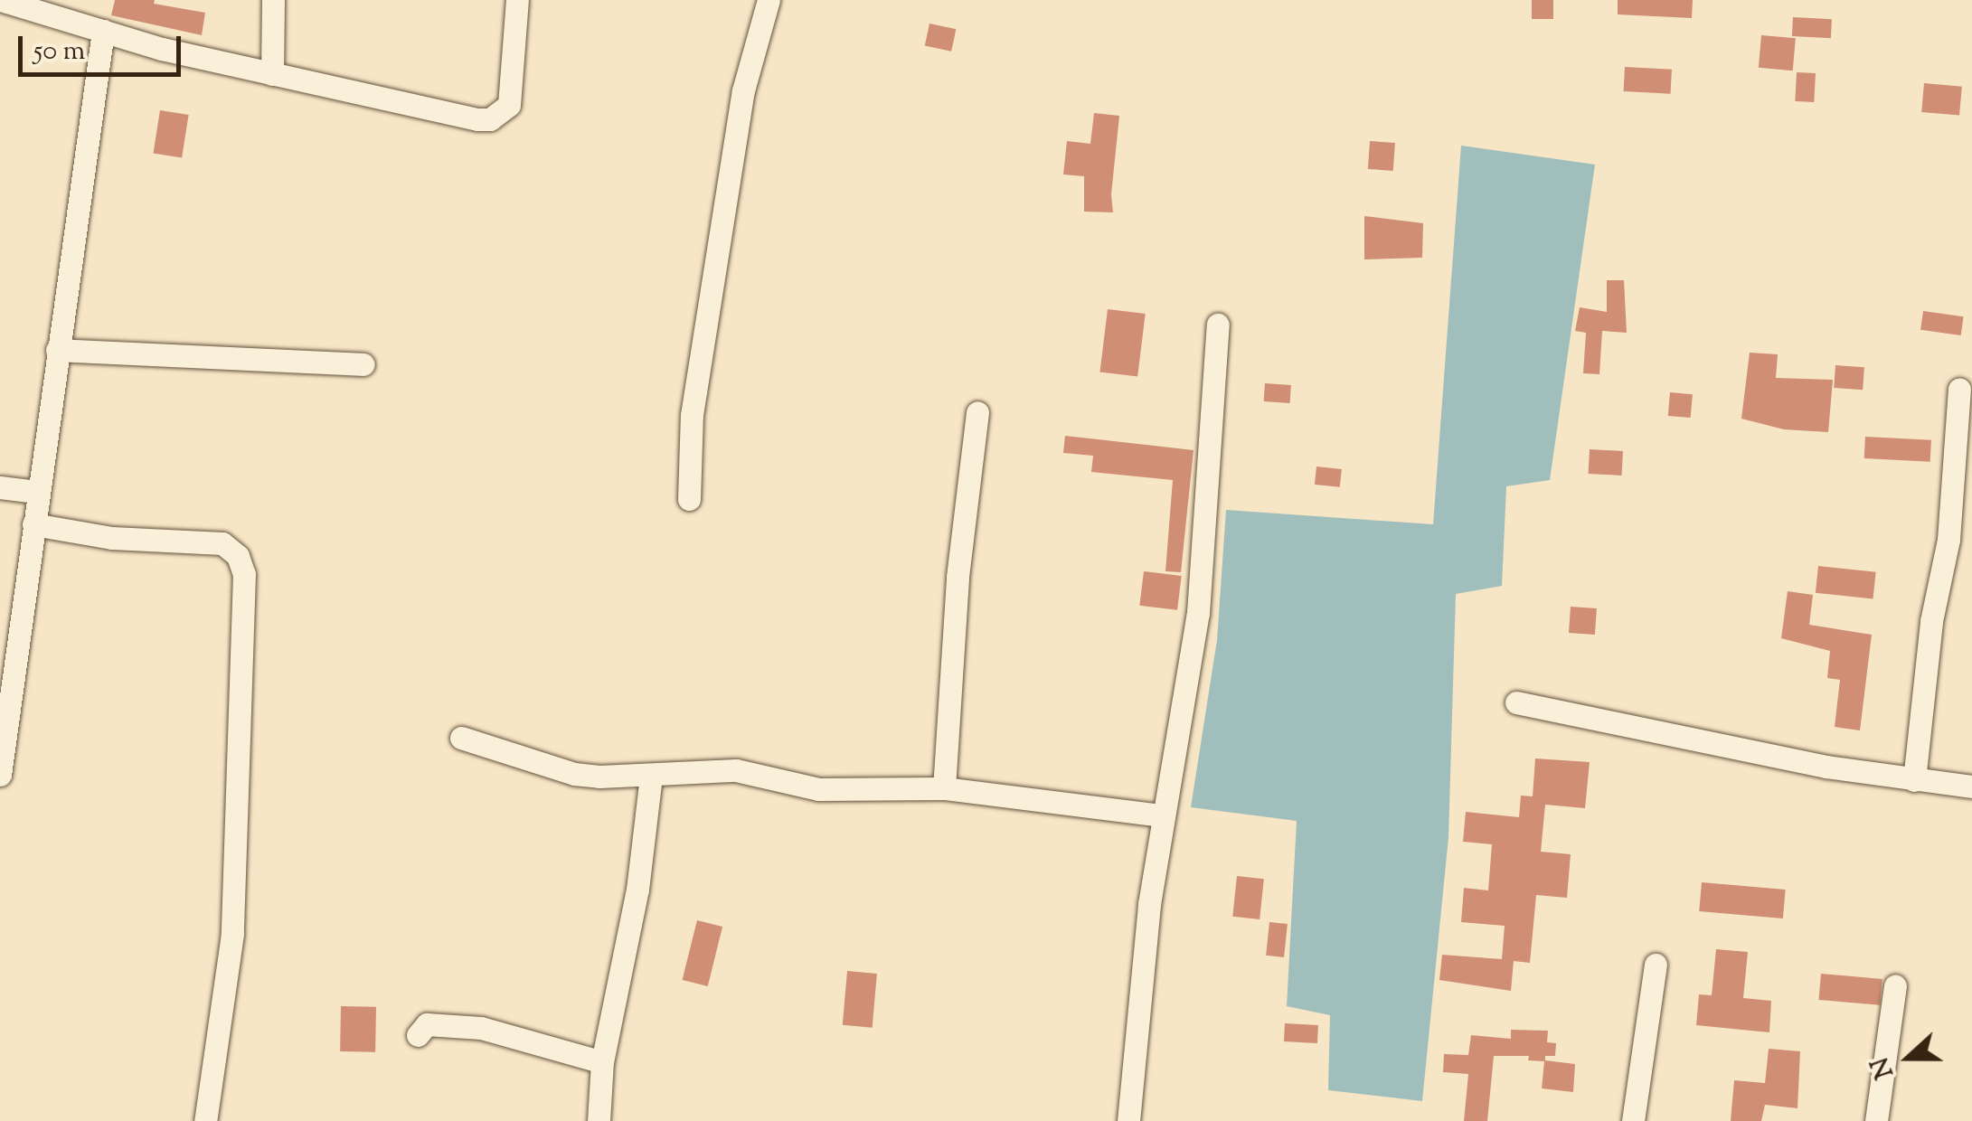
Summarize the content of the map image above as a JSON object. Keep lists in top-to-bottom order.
{
  "scale_bar": "50 m",
  "north": "left"
}
